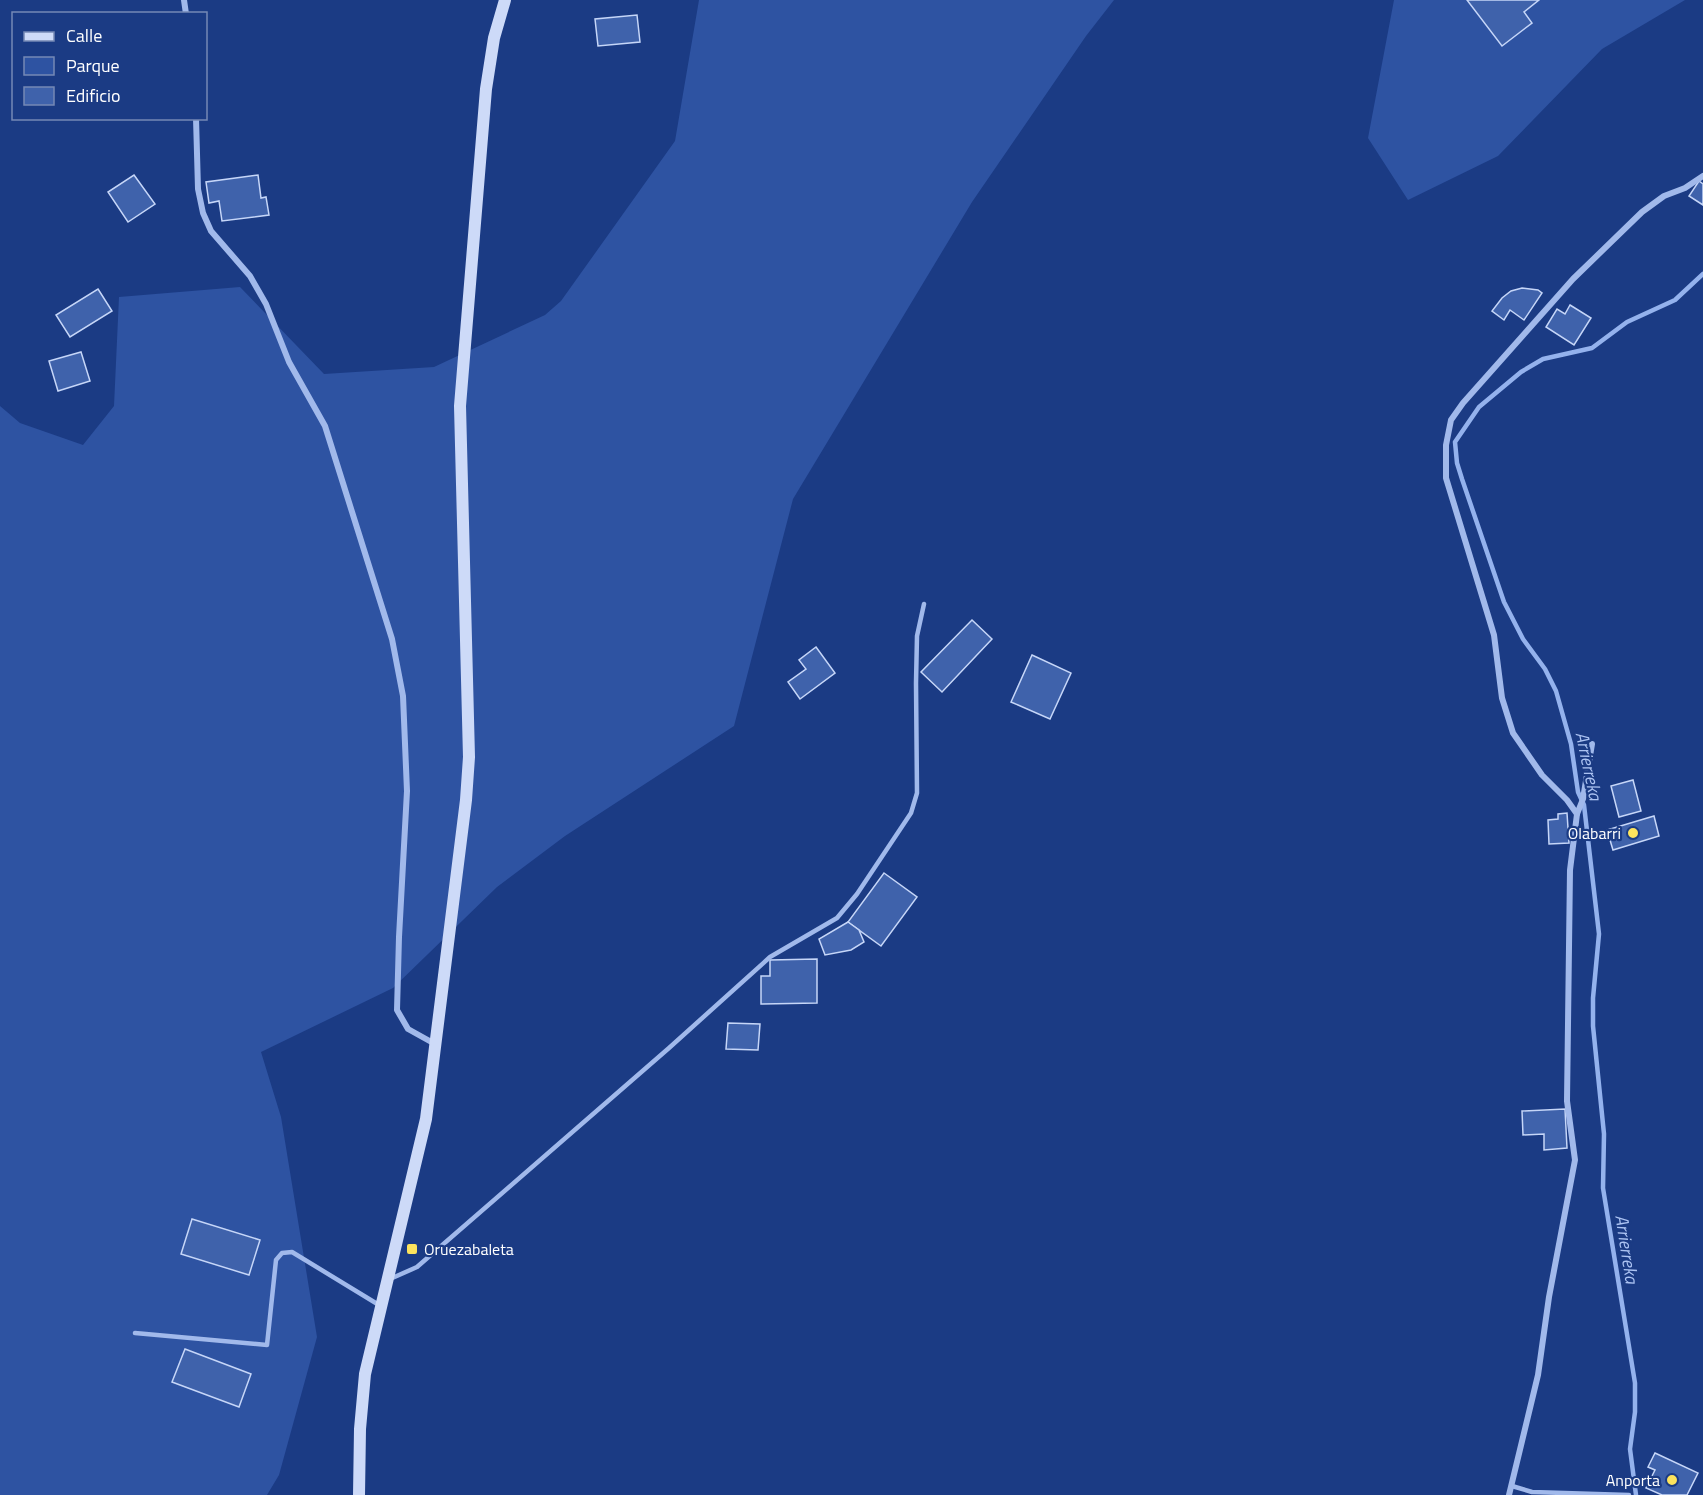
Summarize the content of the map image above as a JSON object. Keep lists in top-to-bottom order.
{
  "water": ["Arrierreka"],
  "places": {
    "other": ["Olabarri", "Anporta"],
    "transit": ["Oruezabaleta"]
  },
  "legend": ["Calle", "Parque", "Edificio"]
}
